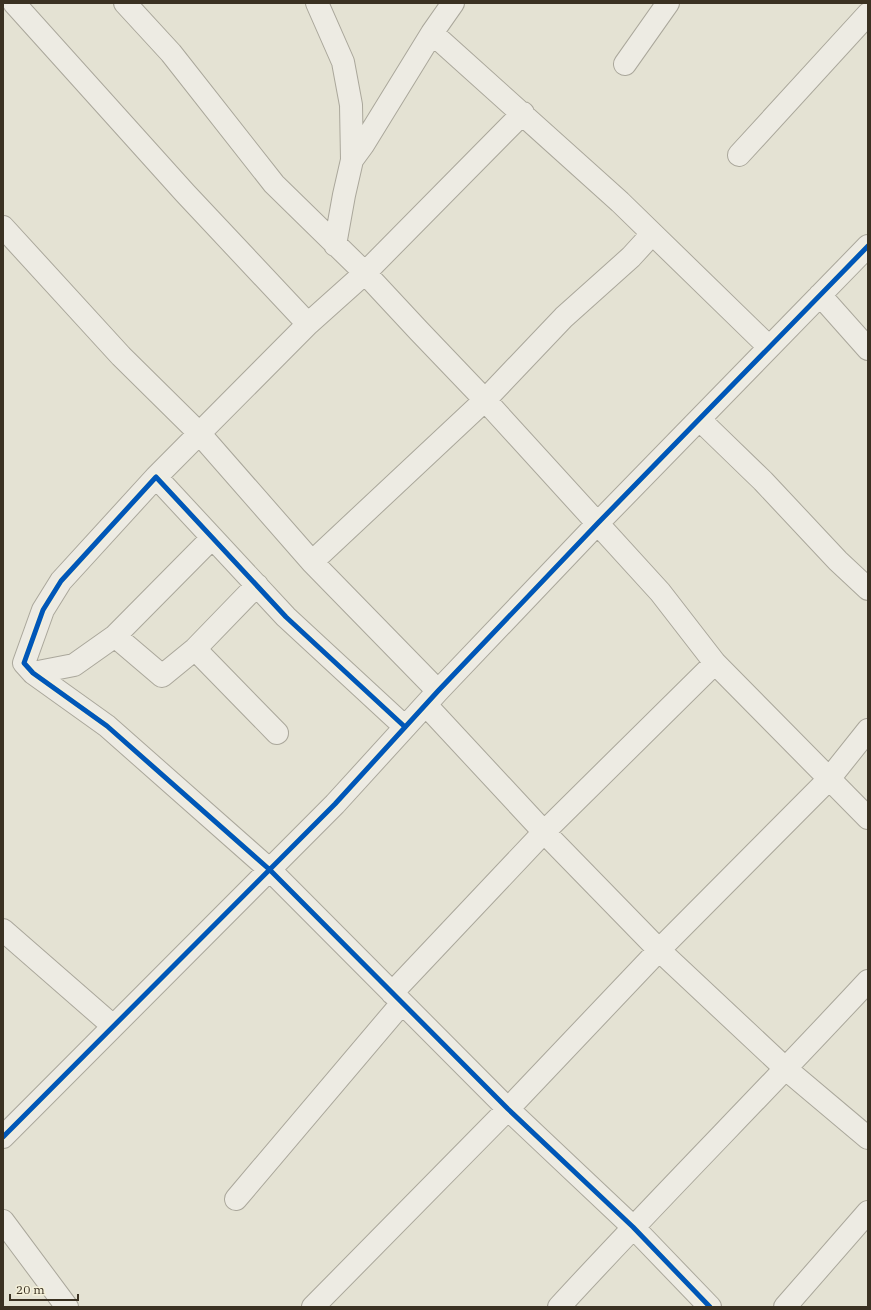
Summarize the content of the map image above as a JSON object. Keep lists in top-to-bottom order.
{
  "scale_bar": "20 m"
}
